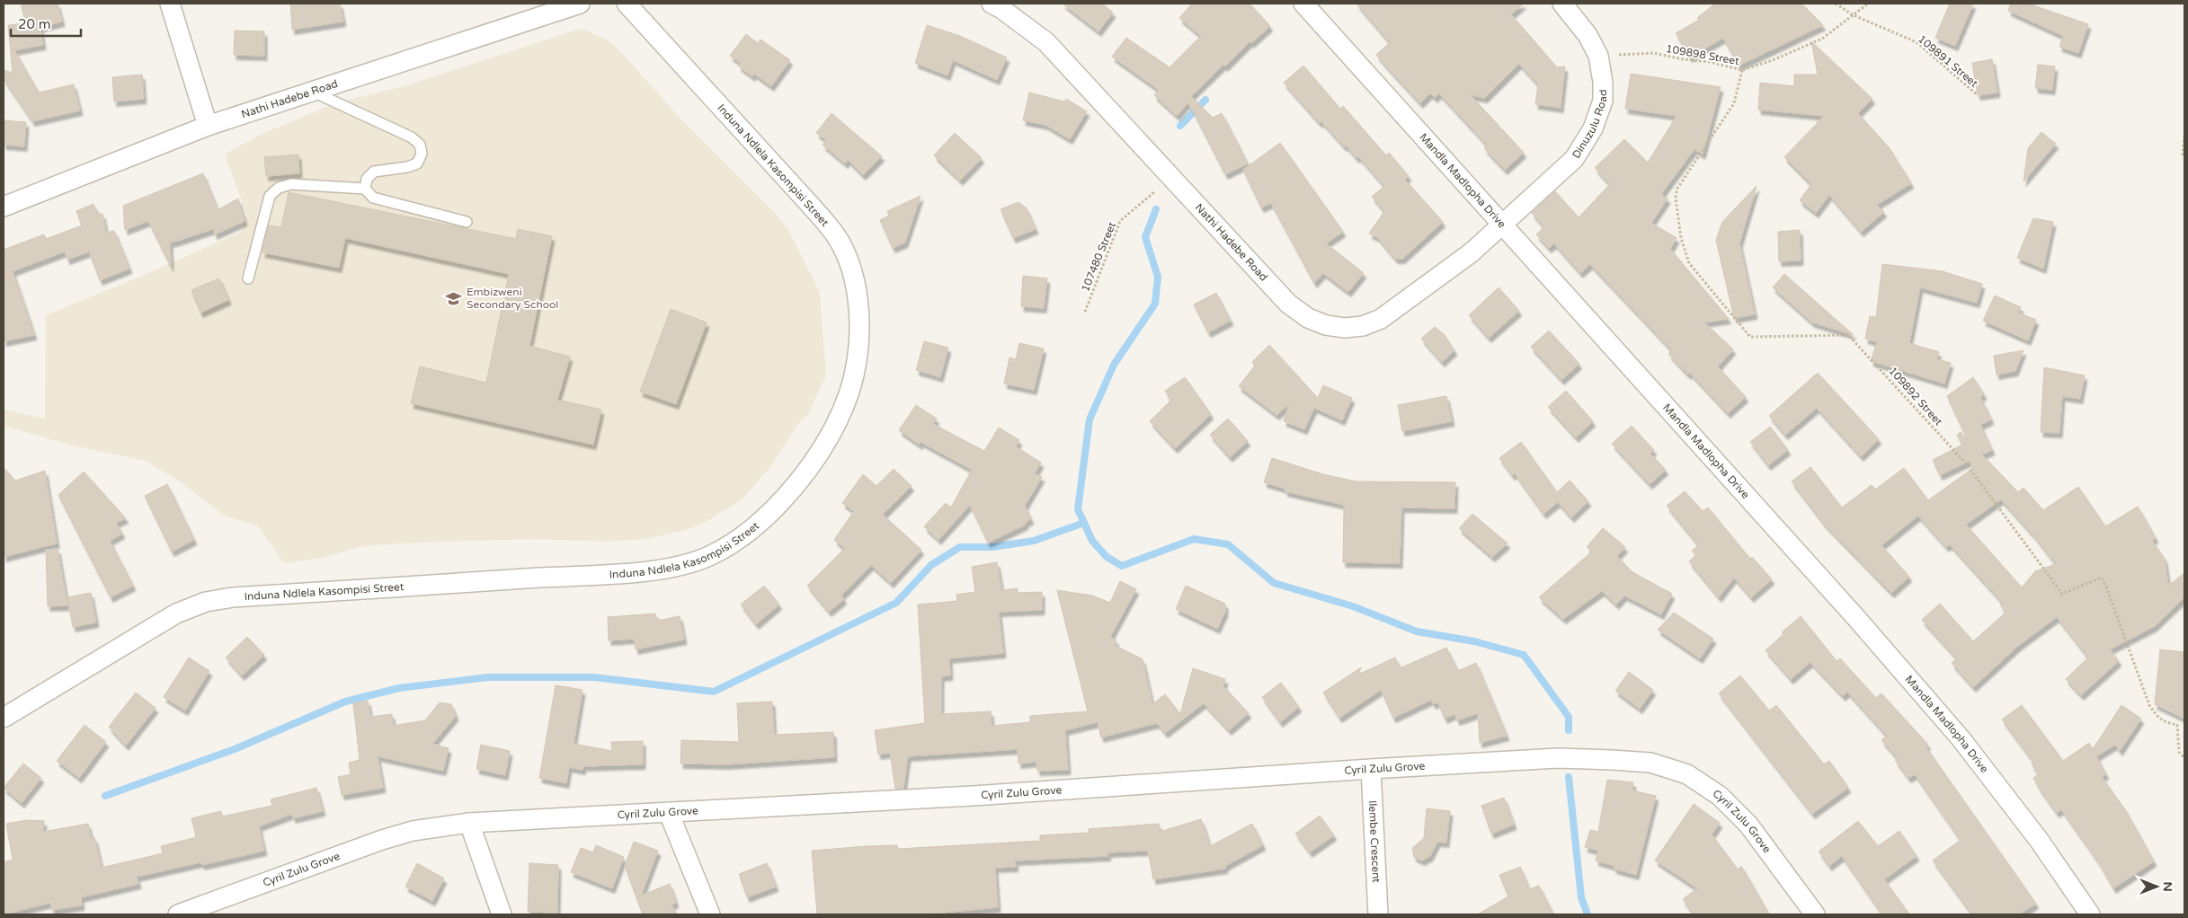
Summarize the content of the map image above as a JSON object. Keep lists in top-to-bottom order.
{
  "streets": {
    "street": [
      "Nathi Hadebe Road",
      "Dinuzulu Road",
      "Induna Ndlela Kasompisi Street",
      "Mandla Madlopha Drive",
      "Cyril Zulu Grove",
      "Ilembe Crescent"
    ],
    "path": [
      "109898 Street",
      "109891 Street",
      "107480 Street",
      "109892 Street"
    ]
  },
  "crossings": [
    ["109898 Street", "109891 Street"],
    ["109898 Street", "Dinuzulu Road"],
    ["109898 Street", "109892 Street"],
    ["Nathi Hadebe Road", "Dinuzulu Road"],
    ["Nathi Hadebe Road", "Mandla Madlopha Drive"],
    ["Nathi Hadebe Road", "107480 Street"],
    ["Dinuzulu Road", "Mandla Madlopha Drive"],
    ["Cyril Zulu Grove", "Ilembe Crescent"]
  ],
  "places": {
    "school or university": ["Embizweni Secondary School"]
  },
  "scale_bar": "20 m",
  "north": "right"
}
